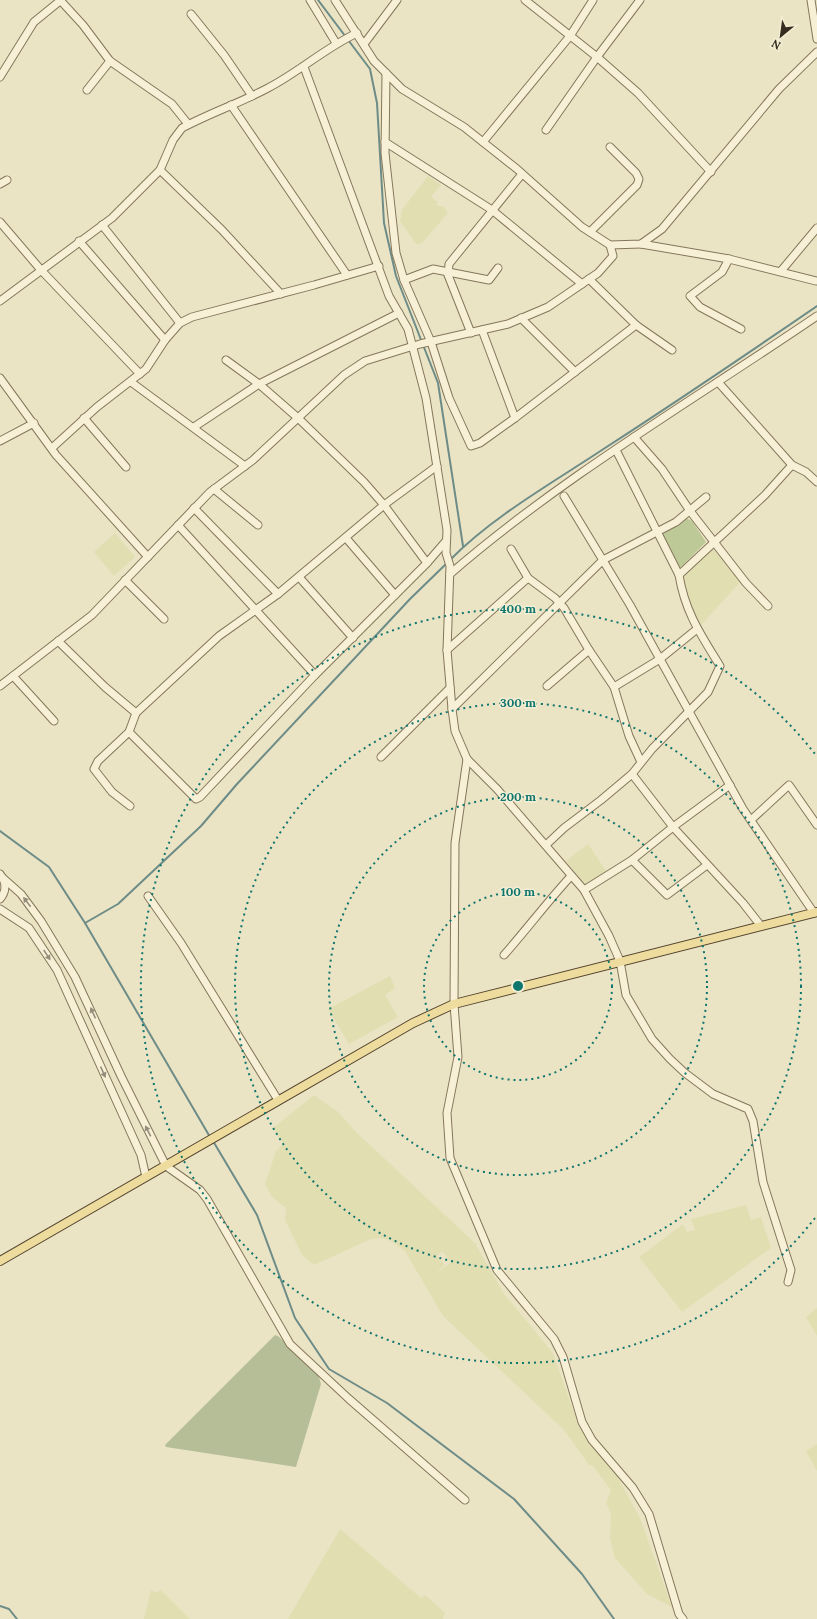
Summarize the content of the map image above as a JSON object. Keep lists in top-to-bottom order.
{
  "north": "bottom left",
  "rings": [
    "400 m",
    "300 m",
    "200 m",
    "100 m"
  ]
}
